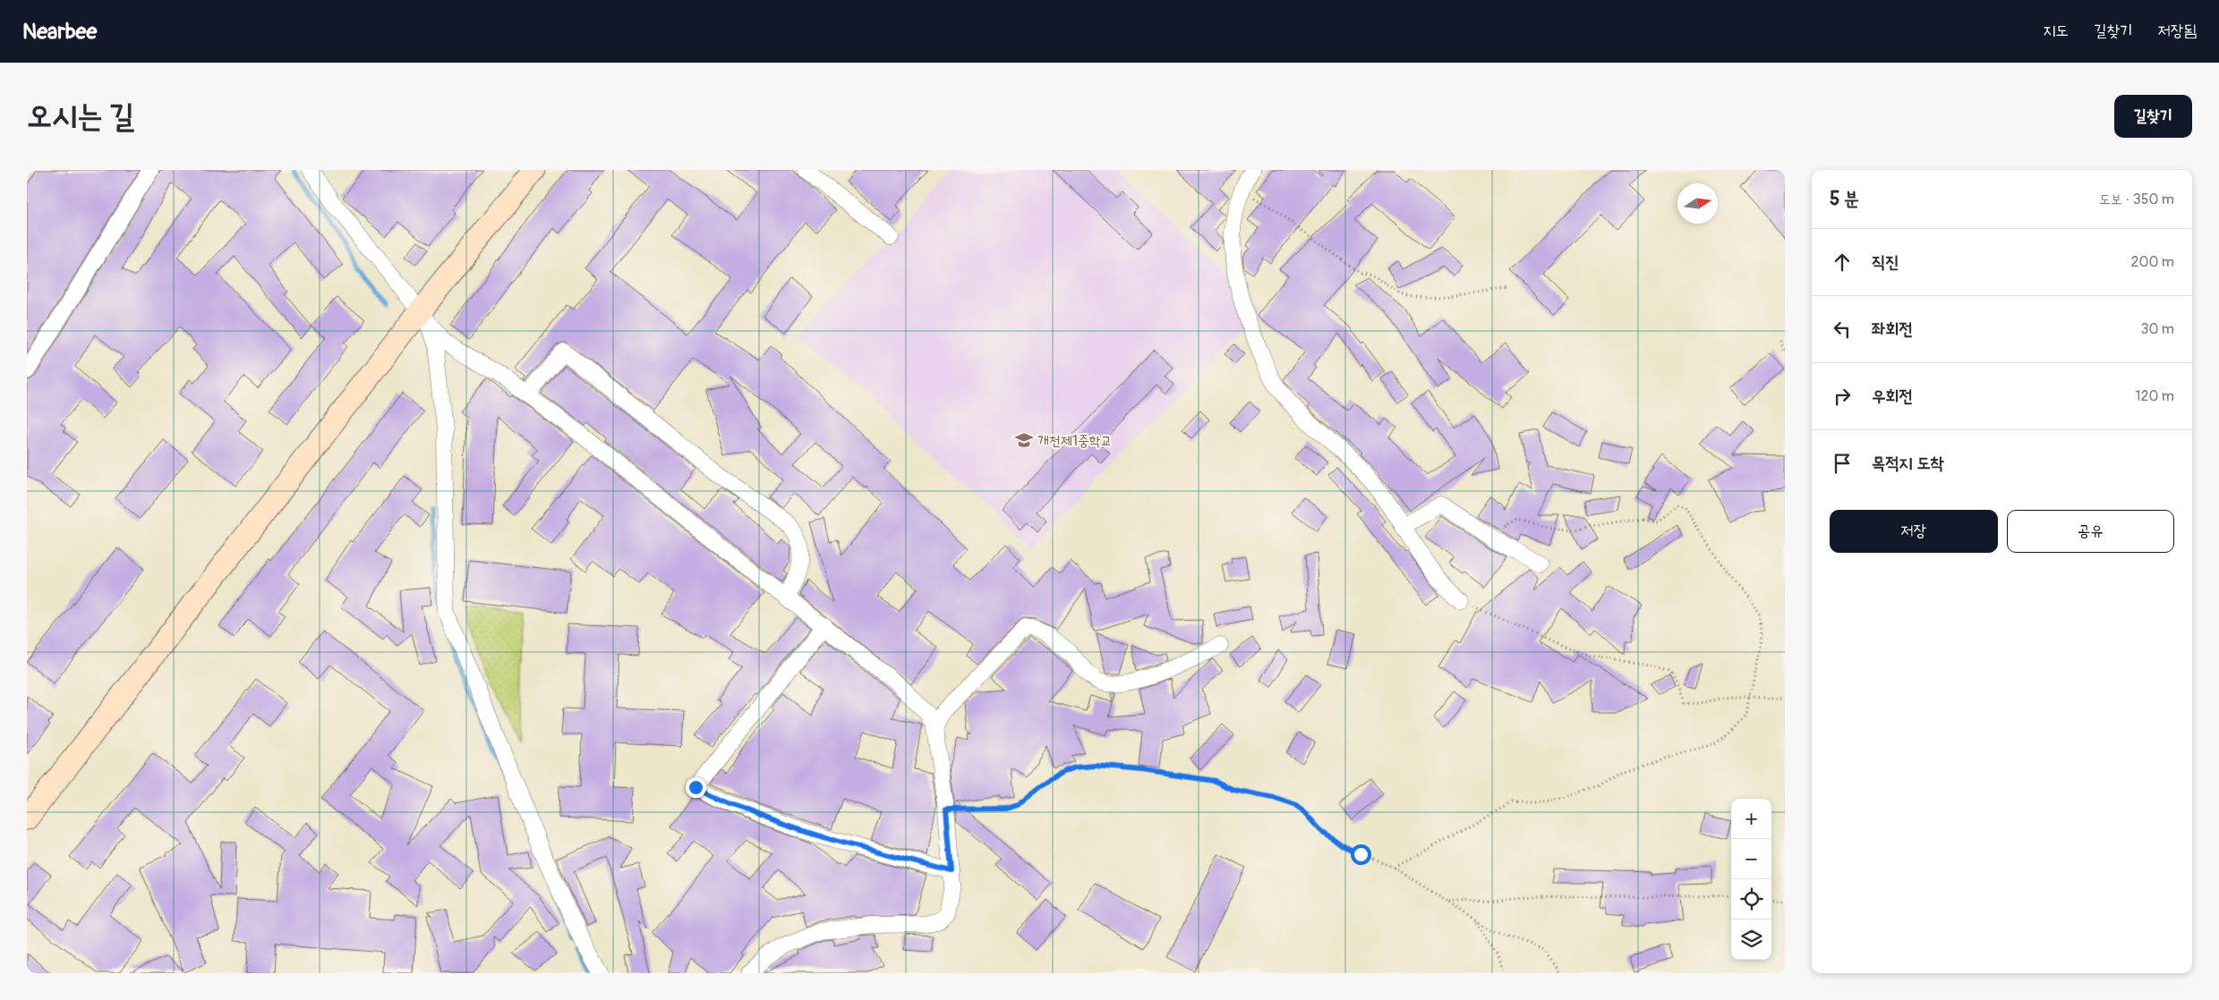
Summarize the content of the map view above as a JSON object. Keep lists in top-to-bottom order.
{
  "places": {
    "school or university": ["개천제1중학교"]
  },
  "north": "right",
  "page": {
    "header": "Nearbee",
    "nav": ["지도", "길찾기", "저장됨"],
    "buttons": [
      "길찾기",
      ["저장", "공유"]
    ],
    "title": "오시는 길",
    "heading": ["5 분", "도보 · 350 m"],
    "list": [
      ["직진", "200 m"],
      ["좌회전", "30 m"],
      ["우회전", "120 m"],
      "목적지 도착"
    ],
    "map_buttons": ["+", "−"]
  }
}
